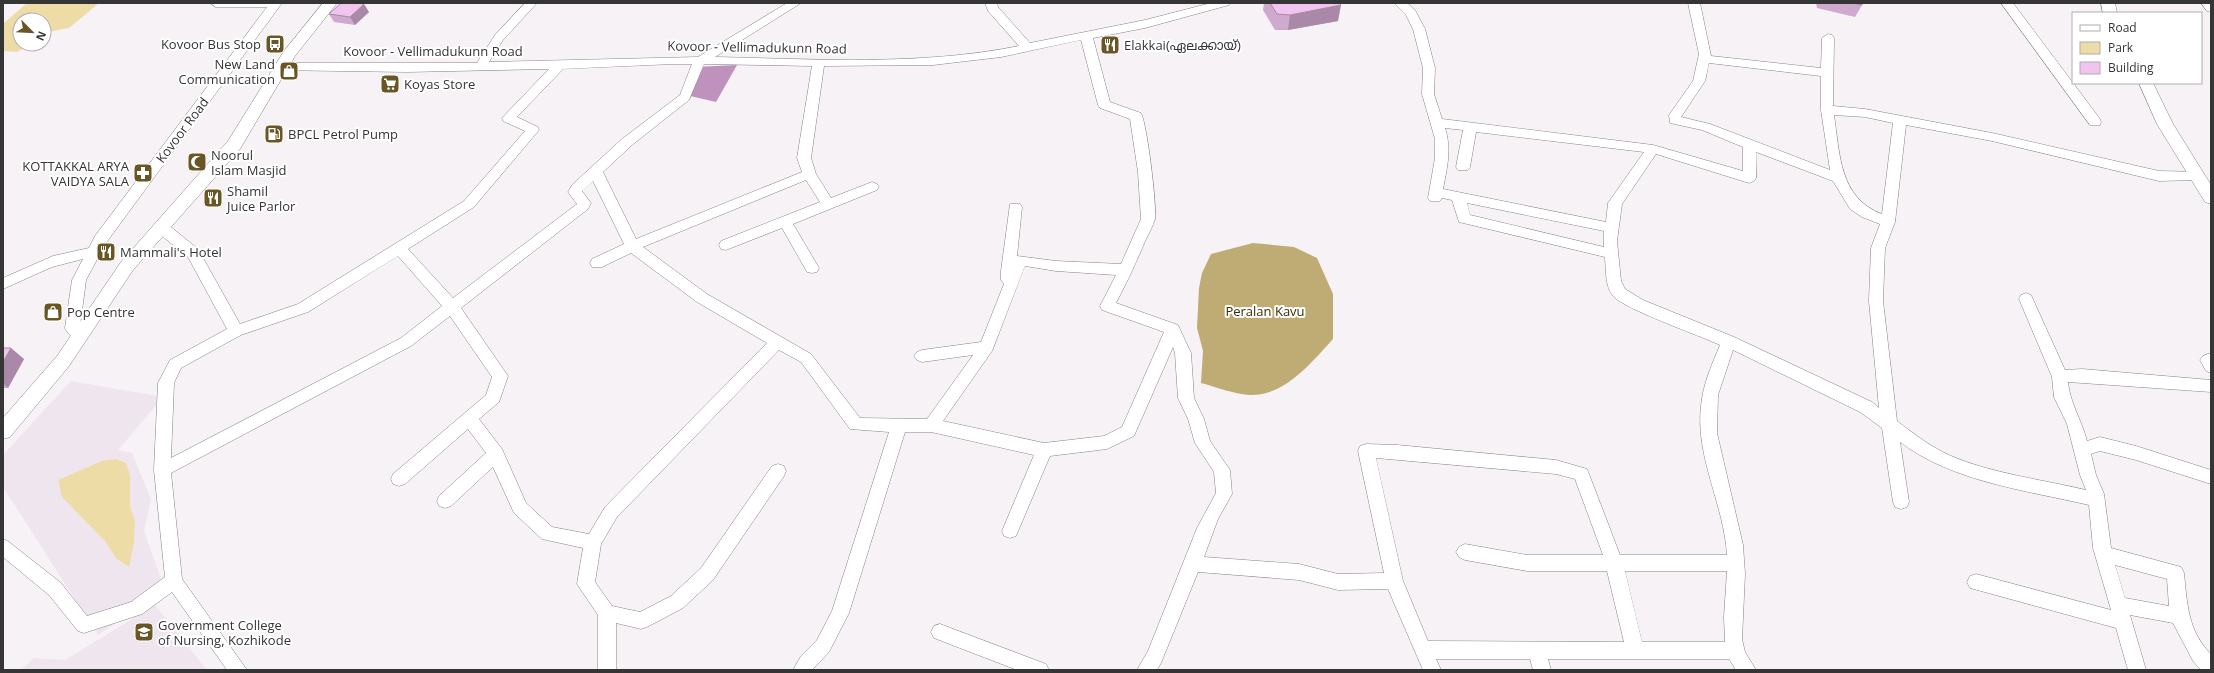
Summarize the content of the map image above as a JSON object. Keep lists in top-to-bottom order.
{
  "streets": {
    "street": ["Kovoor - Vellimadukunn Road", "Kovoor Road"]
  },
  "parks": ["Peralan Kavu"],
  "places": {
    "bus stop": ["Kovoor Bus Stop"],
    "restaurant": ["Elakkai(ഏലക്കായ്)", "Shamil Juice Parlor", "Mammali's Hotel"],
    "shop": ["New Land Communication", "Pop Centre"],
    "supermarket": ["Koyas Store"],
    "fuel station": ["BPCL Petrol Pump"],
    "mosque": ["Noorul Islam Masjid"],
    "pharmacy": ["KOTTAKKAL ARYA VAIDYA SALA"],
    "school or university": ["Government College of Nursing, Kozhikode"]
  },
  "legend": ["Road", "Park", "Building"],
  "north": "bottom right"
}
